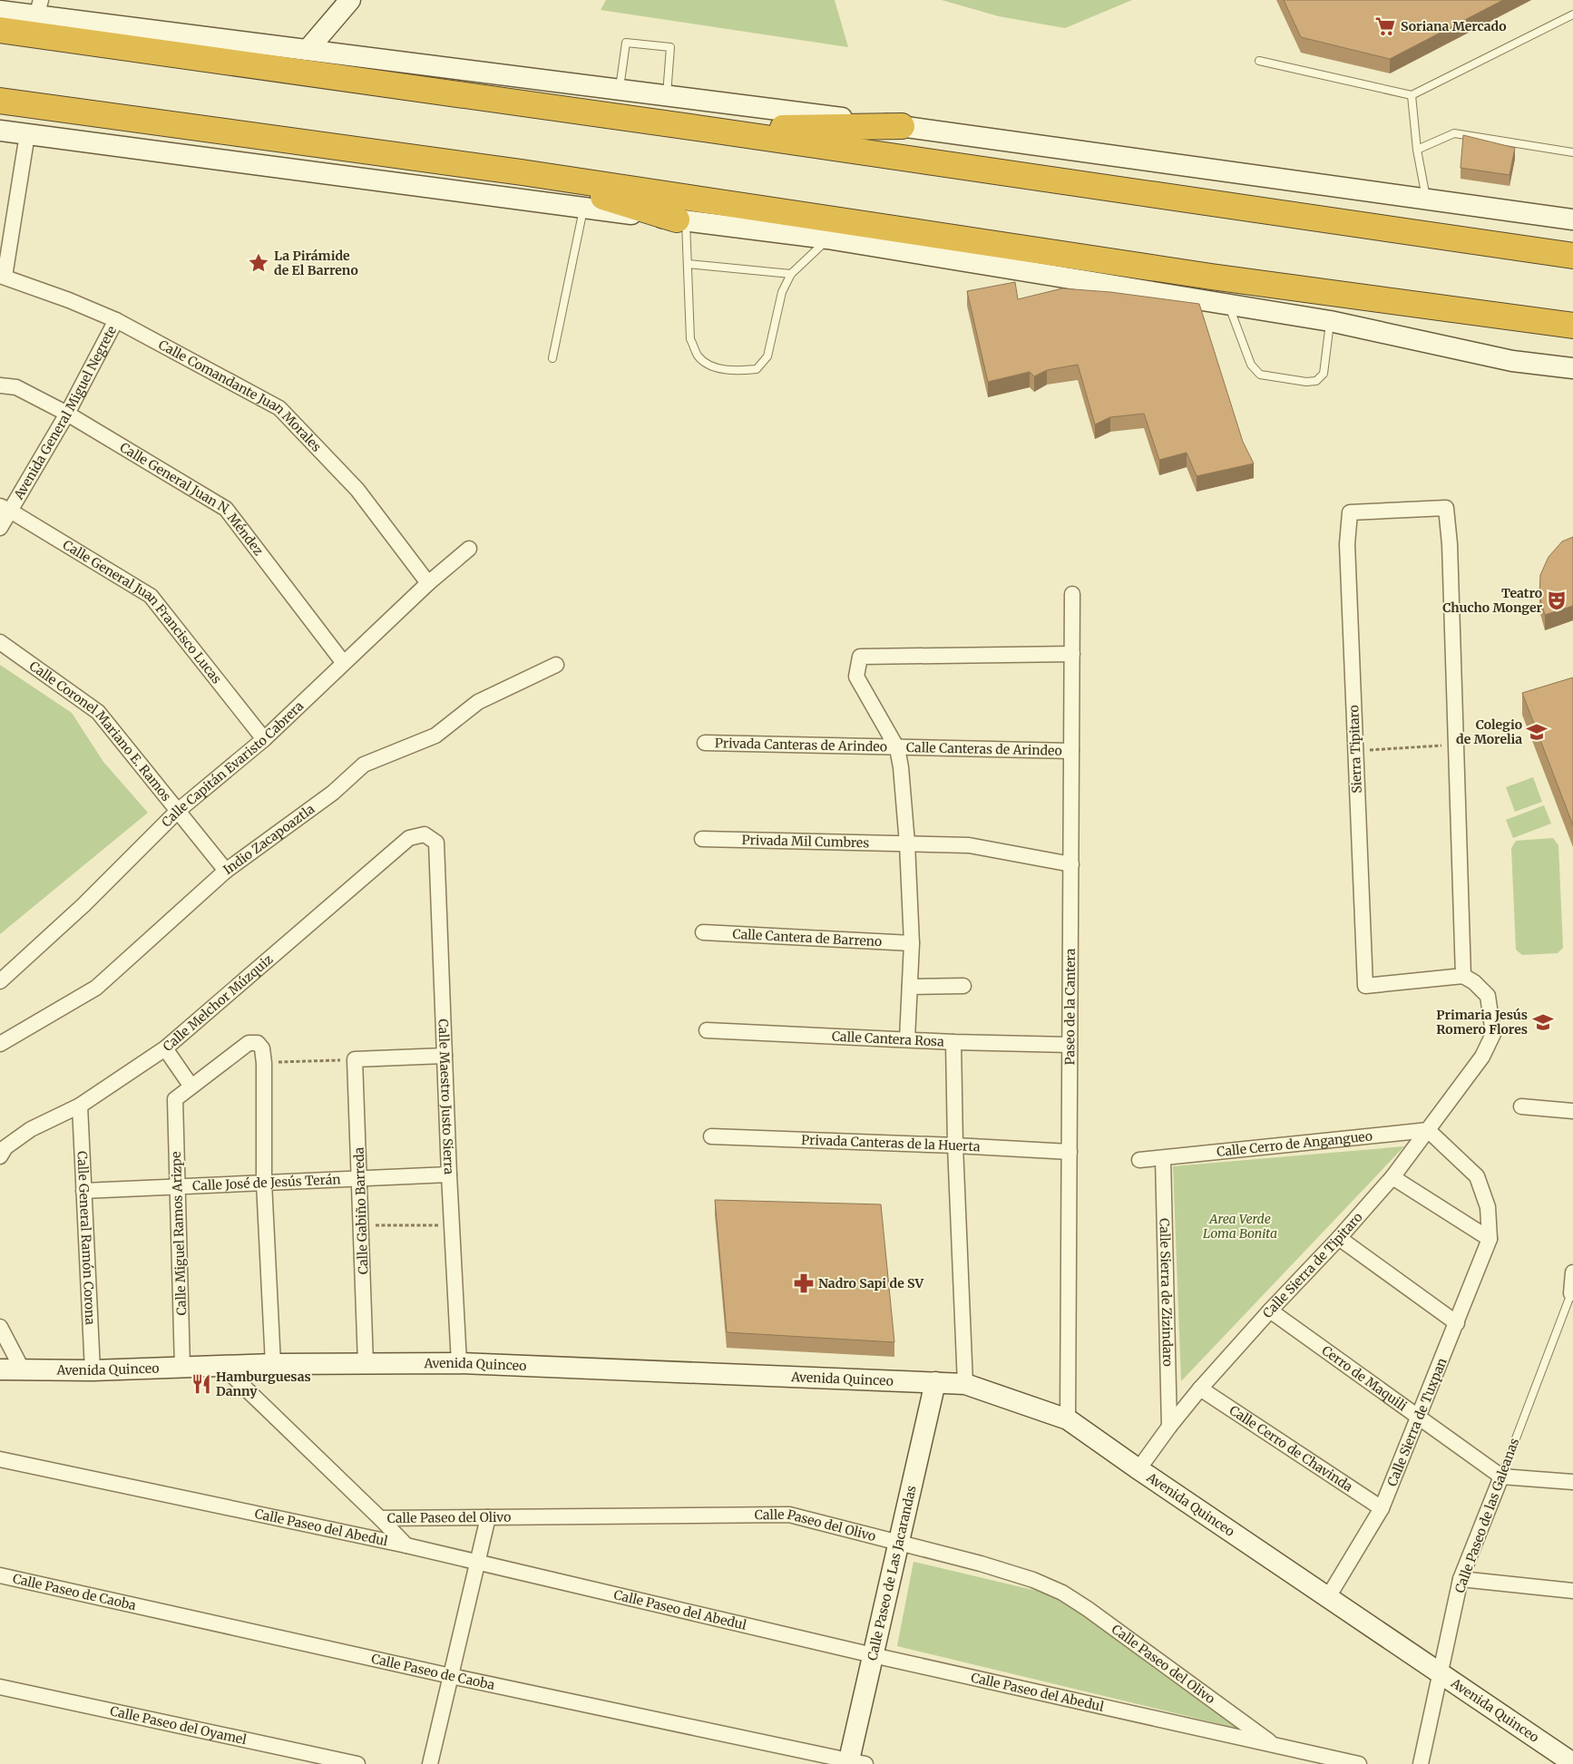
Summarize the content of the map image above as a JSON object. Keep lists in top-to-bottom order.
{
  "streets": {
    "main road": ["Avenida Quinceo", "Calle Paseo de Las Jacarandas"],
    "street": [
      "Calle Comandante Juan Morales",
      "Avenida General Miguel Negrete",
      "Calle General Juan N. Méndez",
      "Calle General Juan Francisco Lucas",
      "Calle Coronel Mariano E. Ramos",
      "Privada Canteras de Arindeo",
      "Calle Canteras de Arindeo",
      "Sierra Tipitaro",
      "Calle Capitán Evaristo Cabrera",
      "Indio Zacapoaztla",
      "Privada Mil Cumbres",
      "Calle Cantera de Barreno",
      "Calle Melchor Múzquiz",
      "Paseo de la Cantera",
      "Calle Cantera Rosa",
      "Calle Maestro Justo Sierra",
      "Privada Canteras de la Huerta",
      "Calle Cerro de Angangueo",
      "Calle José de Jesús Terán",
      "Calle Gabiño Barreda",
      "Calle Miguel Ramos Arizpe",
      "Calle General Ramón Corona",
      "Calle Sierra de Tipitaro",
      "Calle Sierra de Zizindaro",
      "Cerro de Maquili",
      "Calle Sierra de Tuxpan",
      "Calle Cerro de Chavinda",
      "Calle Paseo de las Galeanas",
      "Calle Paseo del Olivo",
      "Calle Paseo del Abedul",
      "Calle Paseo de Caoba",
      "Calle Paseo del Oyamel"
    ]
  },
  "crossings": [
    ["Calle Comandante Juan Morales", "Avenida General Miguel Negrete"],
    ["Calle Comandante Juan Morales", "Calle Capitán Evaristo Cabrera"],
    ["Avenida General Miguel Negrete", "Calle General Juan N. Méndez"],
    ["Avenida General Miguel Negrete", "Calle General Juan Francisco Lucas"],
    ["Calle General Juan N. Méndez", "Calle Capitán Evaristo Cabrera"],
    ["Calle General Juan Francisco Lucas", "Calle Capitán Evaristo Cabrera"],
    ["Calle Coronel Mariano E. Ramos", "Calle Capitán Evaristo Cabrera"],
    ["Calle Coronel Mariano E. Ramos", "Indio Zacapoaztla"],
    ["Privada Canteras de Arindeo", "Calle Canteras de Arindeo"],
    ["Calle Canteras de Arindeo", "Paseo de la Cantera"],
    ["Sierra Tipitaro", "Calle Sierra de Tipitaro"],
    ["Privada Mil Cumbres", "Paseo de la Cantera"],
    ["Calle Melchor Múzquiz", "Calle Maestro Justo Sierra"],
    ["Calle Melchor Múzquiz", "Calle General Ramón Corona"],
    ["Paseo de la Cantera", "Calle Cantera Rosa"],
    ["Paseo de la Cantera", "Privada Canteras de la Huerta"],
    ["Paseo de la Cantera", "Avenida Quinceo"],
    ["Calle Maestro Justo Sierra", "Calle José de Jesús Terán"],
    ["Calle Maestro Justo Sierra", "Avenida Quinceo"],
    ["Calle Cerro de Angangueo", "Calle Sierra de Tipitaro"],
    ["Calle Cerro de Angangueo", "Calle Sierra de Zizindaro"],
    ["Calle José de Jesús Terán", "Calle Gabiño Barreda"],
    ["Calle José de Jesús Terán", "Calle Miguel Ramos Arizpe"],
    ["Calle José de Jesús Terán", "Calle General Ramón Corona"],
    ["Calle Gabiño Barreda", "Avenida Quinceo"],
    ["Calle Miguel Ramos Arizpe", "Avenida Quinceo"],
    ["Calle General Ramón Corona", "Avenida Quinceo"],
    ["Calle Sierra de Tipitaro", "Calle Sierra de Zizindaro"],
    ["Calle Sierra de Tipitaro", "Avenida Quinceo"],
    ["Calle Sierra de Tipitaro", "Cerro de Maquili"],
    ["Calle Sierra de Tipitaro", "Calle Cerro de Chavinda"],
    ["Avenida Quinceo", "Calle Sierra de Tuxpan"],
    ["Avenida Quinceo", "Calle Paseo de las Galeanas"],
    ["Avenida Quinceo", "Calle Paseo del Olivo"],
    ["Avenida Quinceo", "Calle Paseo de Las Jacarandas"],
    ["Cerro de Maquili", "Calle Sierra de Tuxpan"],
    ["Cerro de Maquili", "Calle Paseo de las Galeanas"],
    ["Calle Sierra de Tuxpan", "Calle Cerro de Chavinda"],
    ["Calle Paseo del Olivo", "Calle Paseo del Abedul"],
    ["Calle Paseo del Olivo", "Calle Paseo de Las Jacarandas"],
    ["Calle Paseo del Abedul", "Calle Paseo de Las Jacarandas"],
    ["Calle Paseo de Las Jacarandas", "Calle Paseo de Caoba"]
  ],
  "parks": ["Area Verde Loma Bonita"],
  "places": {
    "supermarket": ["Soriana Mercado"],
    "place": ["La Pirámide de El Barreno"],
    "theatre": ["Teatro Chucho Monger"],
    "school or university": ["Colegio de Morelia", "Primaria Jesús Romero Flores"],
    "pharmacy": ["Nadro Sapi de SV"],
    "restaurant": ["Hamburguesas Danny"]
  }
}
